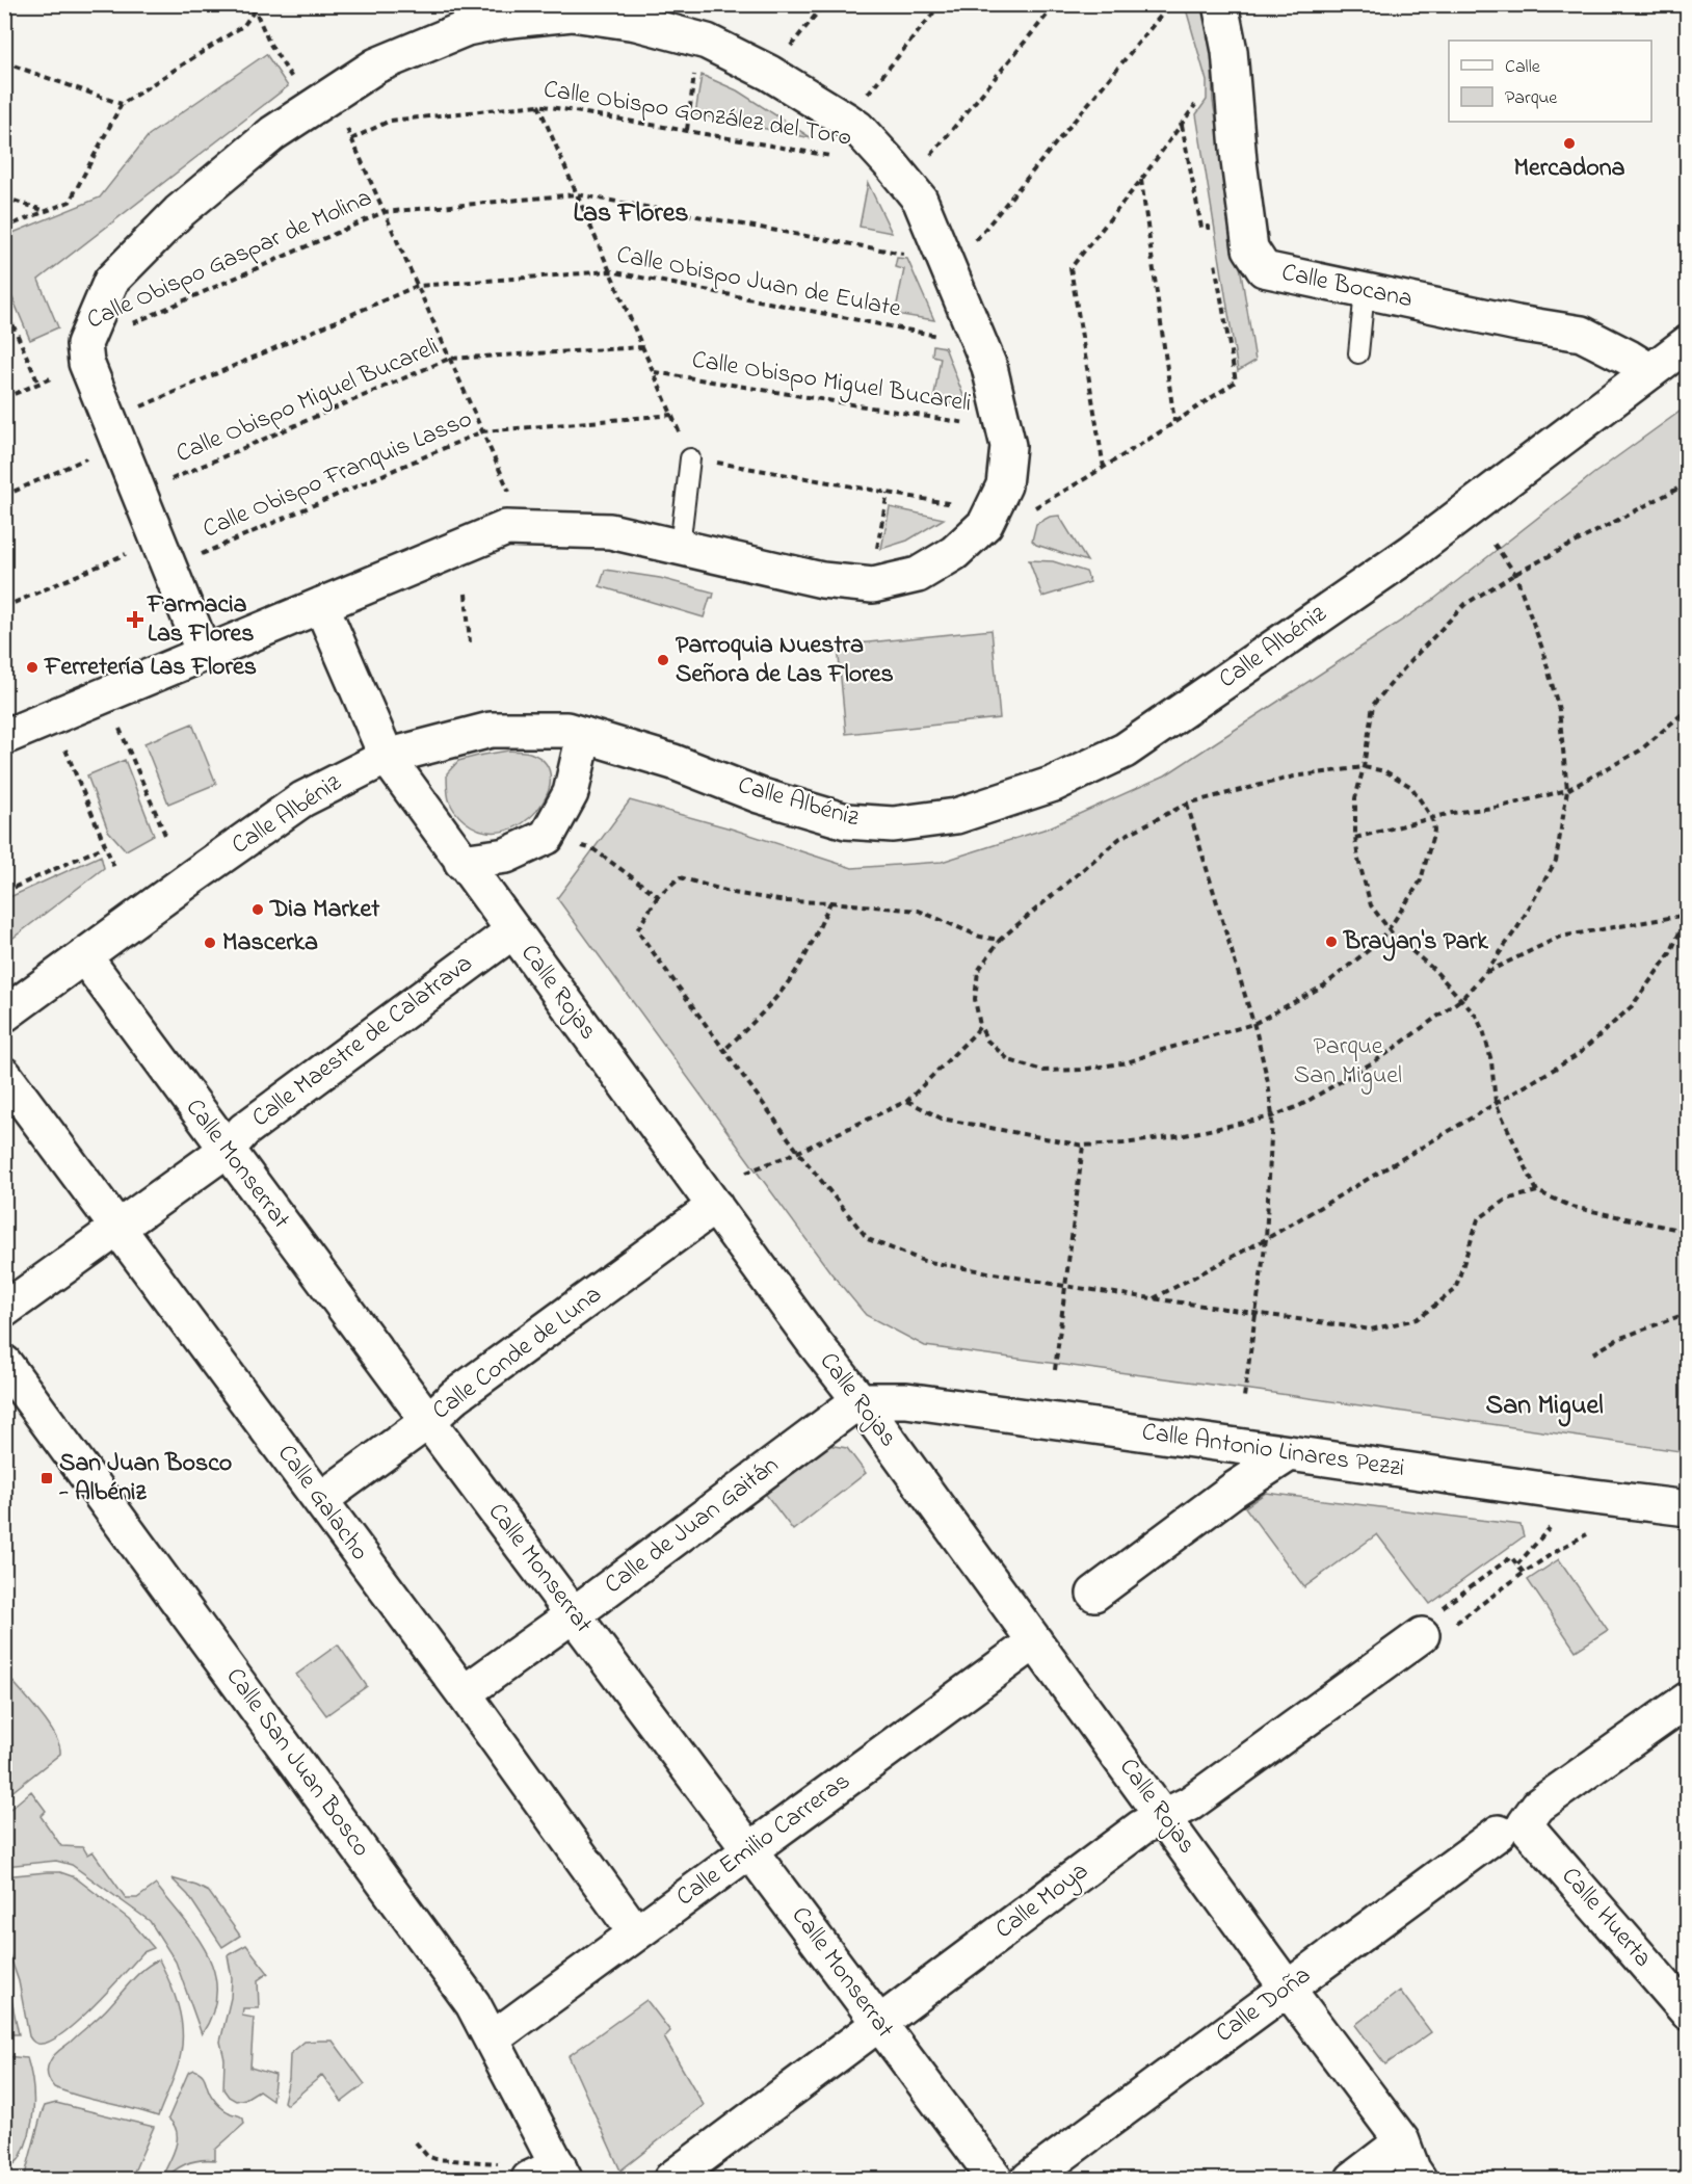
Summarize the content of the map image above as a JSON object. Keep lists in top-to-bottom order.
{
  "streets": {
    "street": [
      "Calle Bocana",
      "Calle Albéniz",
      "Calle Rojas",
      "Calle Maestre de Calatrava",
      "Calle Monserrat",
      "Calle Conde de Luna",
      "Calle Antonio Linares Pezzi",
      "Calle Galacho",
      "Calle de Juan Gaitán",
      "Calle San Juan Bosco",
      "Calle Emilio Carreras",
      "Calle Moya",
      "Calle Huerta",
      "Calle Doña"
    ],
    "path": [
      "Calle Obispo González del Toro",
      "Calle Obispo Gaspar de Molina",
      "Calle Obispo Juan de Eulate",
      "Calle Obispo Miguel Bucareli",
      "Calle Obispo Franquis Lasso"
    ]
  },
  "crossings": [
    ["Calle Obispo González del Toro", "Calle Obispo Gaspar de Molina"],
    ["Calle Bocana", "Calle Albéniz"],
    ["Calle Albéniz", "Calle Rojas"],
    ["Calle Albéniz", "Calle Monserrat"],
    ["Calle Rojas", "Calle Maestre de Calatrava"],
    ["Calle Rojas", "Calle Conde de Luna"],
    ["Calle Rojas", "Calle Antonio Linares Pezzi"],
    ["Calle Rojas", "Calle de Juan Gaitán"],
    ["Calle Rojas", "Calle Emilio Carreras"],
    ["Calle Rojas", "Calle Moya"],
    ["Calle Rojas", "Calle Doña"],
    ["Calle Maestre de Calatrava", "Calle Monserrat"],
    ["Calle Maestre de Calatrava", "Calle Galacho"],
    ["Calle Monserrat", "Calle Conde de Luna"],
    ["Calle Monserrat", "Calle de Juan Gaitán"],
    ["Calle Monserrat", "Calle Emilio Carreras"],
    ["Calle Monserrat", "Calle Moya"],
    ["Calle Conde de Luna", "Calle Galacho"],
    ["Calle Antonio Linares Pezzi", "Calle de Juan Gaitán"],
    ["Calle Galacho", "Calle de Juan Gaitán"],
    ["Calle Galacho", "Calle Emilio Carreras"],
    ["Calle San Juan Bosco", "Calle Emilio Carreras"],
    ["Calle Huerta", "Calle Doña"]
  ],
  "districts": ["Las Flores", "San Miguel"],
  "parks": ["Parque San Miguel"],
  "places": {
    "other": [
      "Mercadona",
      "Parroquia Nuestra Señora de Las Flores",
      "Ferretería Las Flores",
      "Dia Market",
      "Brayan's Park",
      "Mascerka"
    ],
    "health": ["Farmacia Las Flores"],
    "transit": ["San Juan Bosco - Albéniz"]
  },
  "legend": ["Calle", "Parque"]
}
